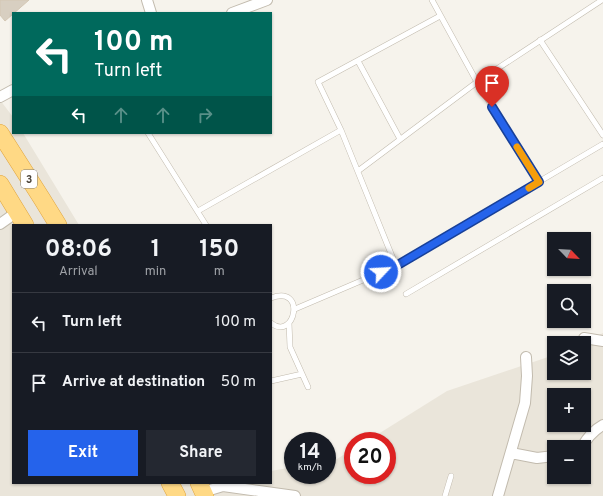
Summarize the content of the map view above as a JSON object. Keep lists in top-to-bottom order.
{
  "streets": {
    "highway": ["3"]
  },
  "north": "bottom right",
  "page": {
    "turn": ["100 m", "Turn left"],
    "eta": [
      "08:06",
      "Arrival",
      "1",
      "min",
      "150",
      "m"
    ],
    "map_buttons": ["+", "−"],
    "list": [
      {
        "name": "Turn left",
        "value": "100 m"
      },
      {
        "name": "Arrive at destination",
        "value": "50 m"
      }
    ],
    "buttons": ["Exit", "Share"],
    "speed": "14 km/h",
    "limit": "20"
  }
}
